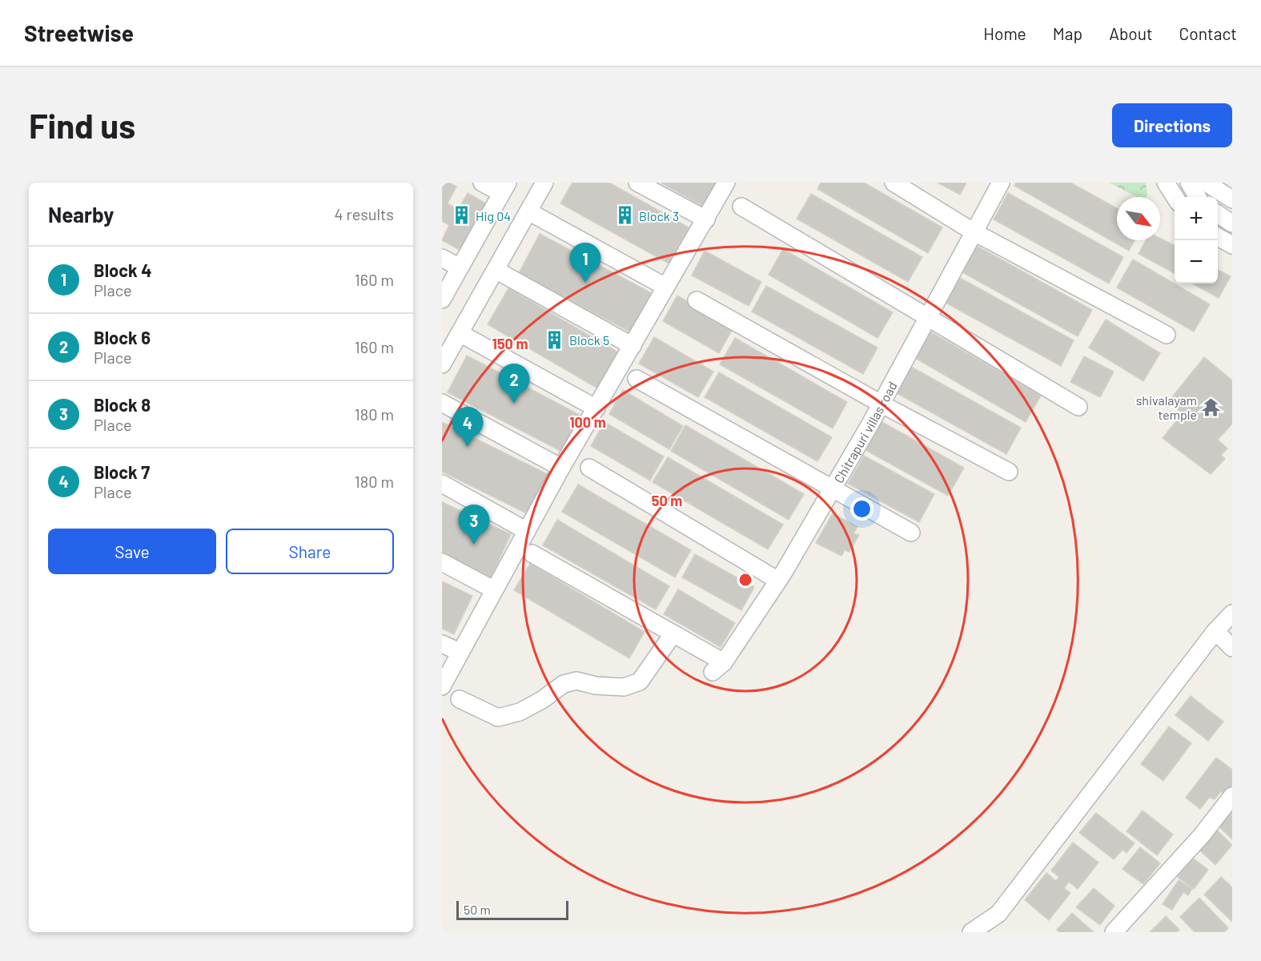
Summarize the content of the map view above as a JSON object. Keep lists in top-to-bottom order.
{
  "streets": {
    "street": ["Chitrapuri villas road"]
  },
  "places": {
    "building": ["Hig 04", "Block 3", "Block 5"],
    "temple": ["shivalayam temple"]
  },
  "scale_bar": "50 m",
  "north": "bottom right",
  "page": {
    "header": "Streetwise",
    "nav": [
      "Home",
      "Map",
      "About",
      "Contact"
    ],
    "buttons": [
      "Directions",
      ["Save", "Share"]
    ],
    "title": "Find us",
    "heading": ["Nearby", "4 results"],
    "map_buttons": ["+", "−"],
    "pins": [
      "1",
      "2",
      "4",
      "3"
    ],
    "list": [
      {
        "mark": "1",
        "name": "Block 4",
        "note": "Place",
        "value": "160 m"
      },
      {
        "mark": "2",
        "name": "Block 6",
        "note": "Place",
        "value": "160 m"
      },
      {
        "mark": "3",
        "name": "Block 8",
        "note": "Place",
        "value": "180 m"
      },
      {
        "mark": "4",
        "name": "Block 7",
        "note": "Place",
        "value": "180 m"
      }
    ],
    "scale": "50 m"
  },
  "rings": ["150 m", "100 m", "50 m"]
}
